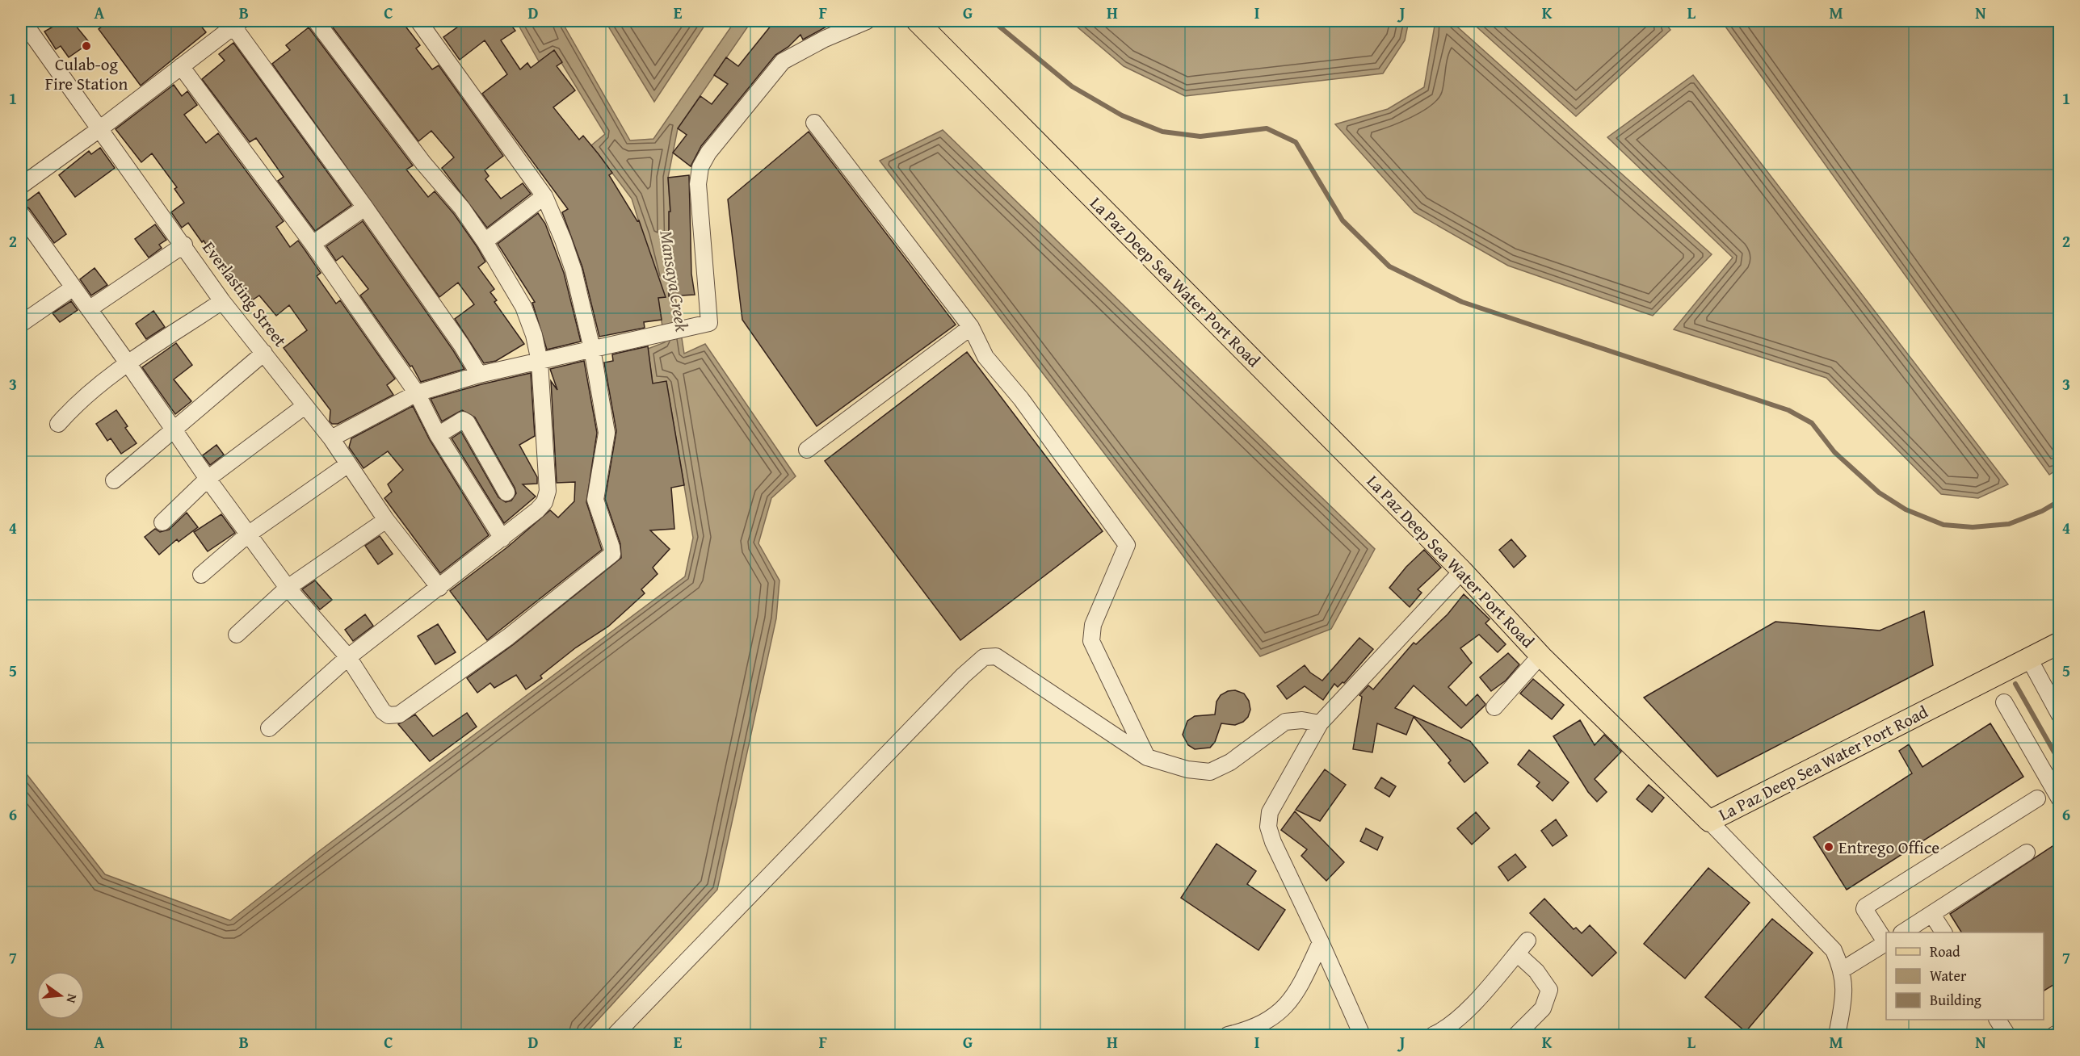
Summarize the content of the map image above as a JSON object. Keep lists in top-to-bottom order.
{
  "streets": {
    "main road": ["La Paz Deep Sea Water Port Road"],
    "street": ["Everlasting Street"]
  },
  "water": ["Mansaya Creek"],
  "places": ["Culab-og Fire Station", "Entrego Office"],
  "legend": ["Road", "Water", "Building"],
  "north": "right",
  "grid": {
    "columns": [
      "A",
      "B",
      "C",
      "D",
      "E",
      "F",
      "G",
      "H",
      "I",
      "J",
      "K",
      "L",
      "M",
      "N"
    ],
    "rows": [
      "1",
      "2",
      "3",
      "4",
      "5",
      "6",
      "7"
    ]
  }
}
